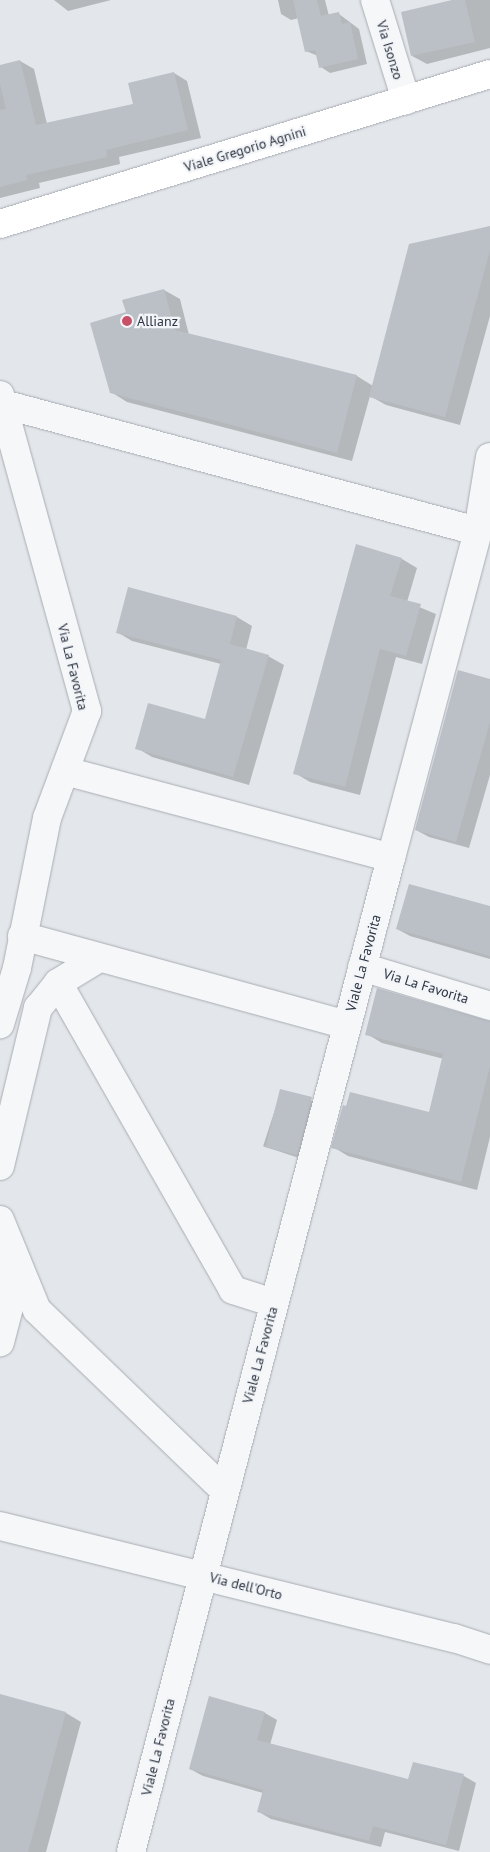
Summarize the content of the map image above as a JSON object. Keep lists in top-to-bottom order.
{
  "streets": {
    "main road": ["Viale Gregorio Agnini"],
    "street": [
      "Via Isonzo",
      "Via La Favorita",
      "Viale La Favorita",
      "Via dell'Orto"
    ]
  },
  "crossings": [
    ["Via Isonzo", "Viale Gregorio Agnini"],
    ["Via La Favorita", "Viale La Favorita"],
    ["Viale La Favorita", "Via dell'Orto"]
  ],
  "places": ["Allianz"]
}
